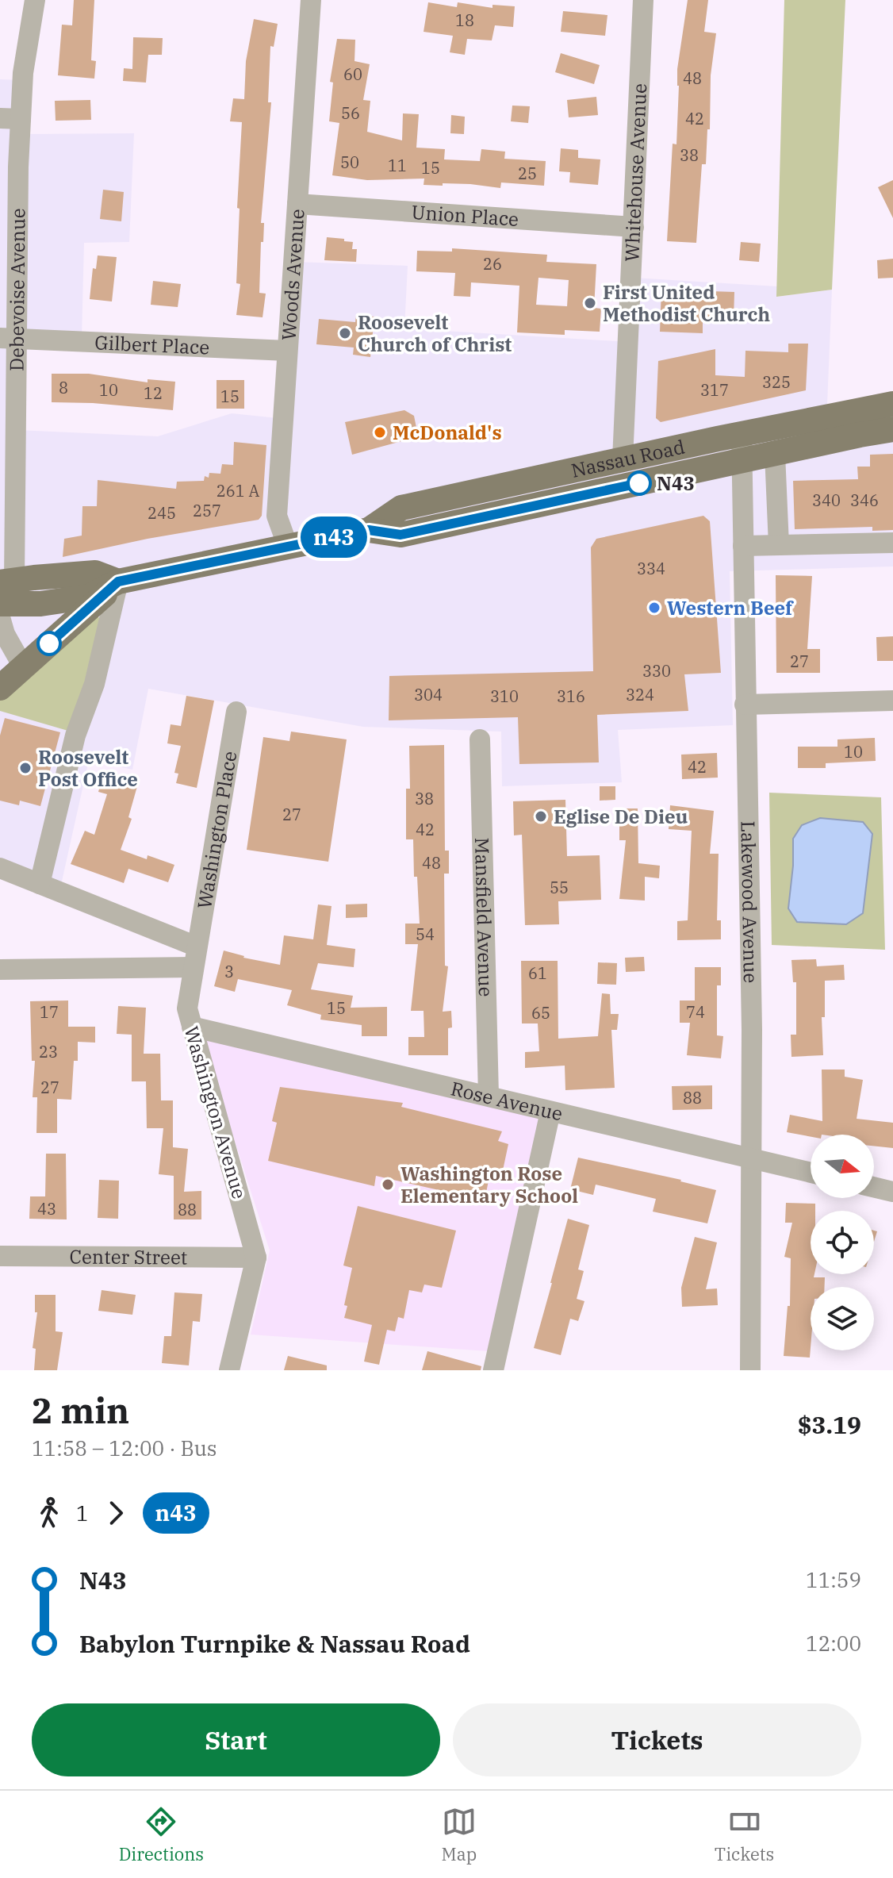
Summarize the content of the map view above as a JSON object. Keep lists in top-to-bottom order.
{
  "streets": {
    "main road": ["Nassau Road"],
    "street": [
      "Whitehouse Avenue",
      "Union Place",
      "Woods Avenue",
      "Debevoise Avenue",
      "Gilbert Place",
      "Washington Place",
      "Lakewood Avenue",
      "Mansfield Avenue",
      "Rose Avenue",
      "Washington Avenue",
      "Center Street"
    ]
  },
  "crossings": [
    ["Whitehouse Avenue", "Union Place"],
    ["Whitehouse Avenue", "Nassau Road"],
    ["Union Place", "Woods Avenue"],
    ["Woods Avenue", "Gilbert Place"],
    ["Woods Avenue", "Nassau Road"],
    ["Debevoise Avenue", "Gilbert Place"],
    ["Debevoise Avenue", "Nassau Road"],
    ["Nassau Road", "Lakewood Avenue"],
    ["Washington Place", "Washington Avenue"],
    ["Lakewood Avenue", "Rose Avenue"],
    ["Mansfield Avenue", "Rose Avenue"],
    ["Rose Avenue", "Washington Avenue"],
    ["Washington Avenue", "Center Street"]
  ],
  "places": [
    "First United Methodist Church",
    "Roosevelt Church of Christ",
    "McDonald's",
    "N43",
    "Western Beef",
    "Roosevelt Post Office",
    "Eglise De Dieu",
    "Washington Rose Elementary School"
  ],
  "lines": ["bus line n43"],
  "house_numbers": [
    "18",
    "60",
    "48",
    "56",
    "42",
    "38",
    "50",
    "11",
    "15",
    "25",
    "26",
    "325",
    "8",
    "10",
    "317",
    "12",
    "15",
    "261 A",
    "340",
    "346",
    "257",
    "245",
    "334",
    "27",
    "330",
    "304",
    "324",
    "310",
    "316",
    "10",
    "42",
    "38",
    "27",
    "42",
    "48",
    "55",
    "54",
    "3",
    "61",
    "15",
    "17",
    "74",
    "65",
    "23",
    "27",
    "88",
    "43",
    "88"
  ],
  "north": "right",
  "page": {
    "on_map": "n43",
    "heading": ["2 min", "11:58 – 12:00 · Bus", "$3.19"],
    "legs": ["1", "n43"],
    "list": [
      {
        "name": "N43",
        "value": "11:59"
      },
      {
        "name": "Babylon Turnpike & Nassau Road",
        "value": "12:00"
      }
    ],
    "buttons": ["Start", "Tickets"],
    "tabs": ["Directions", "Map", "Tickets"]
  }
}
